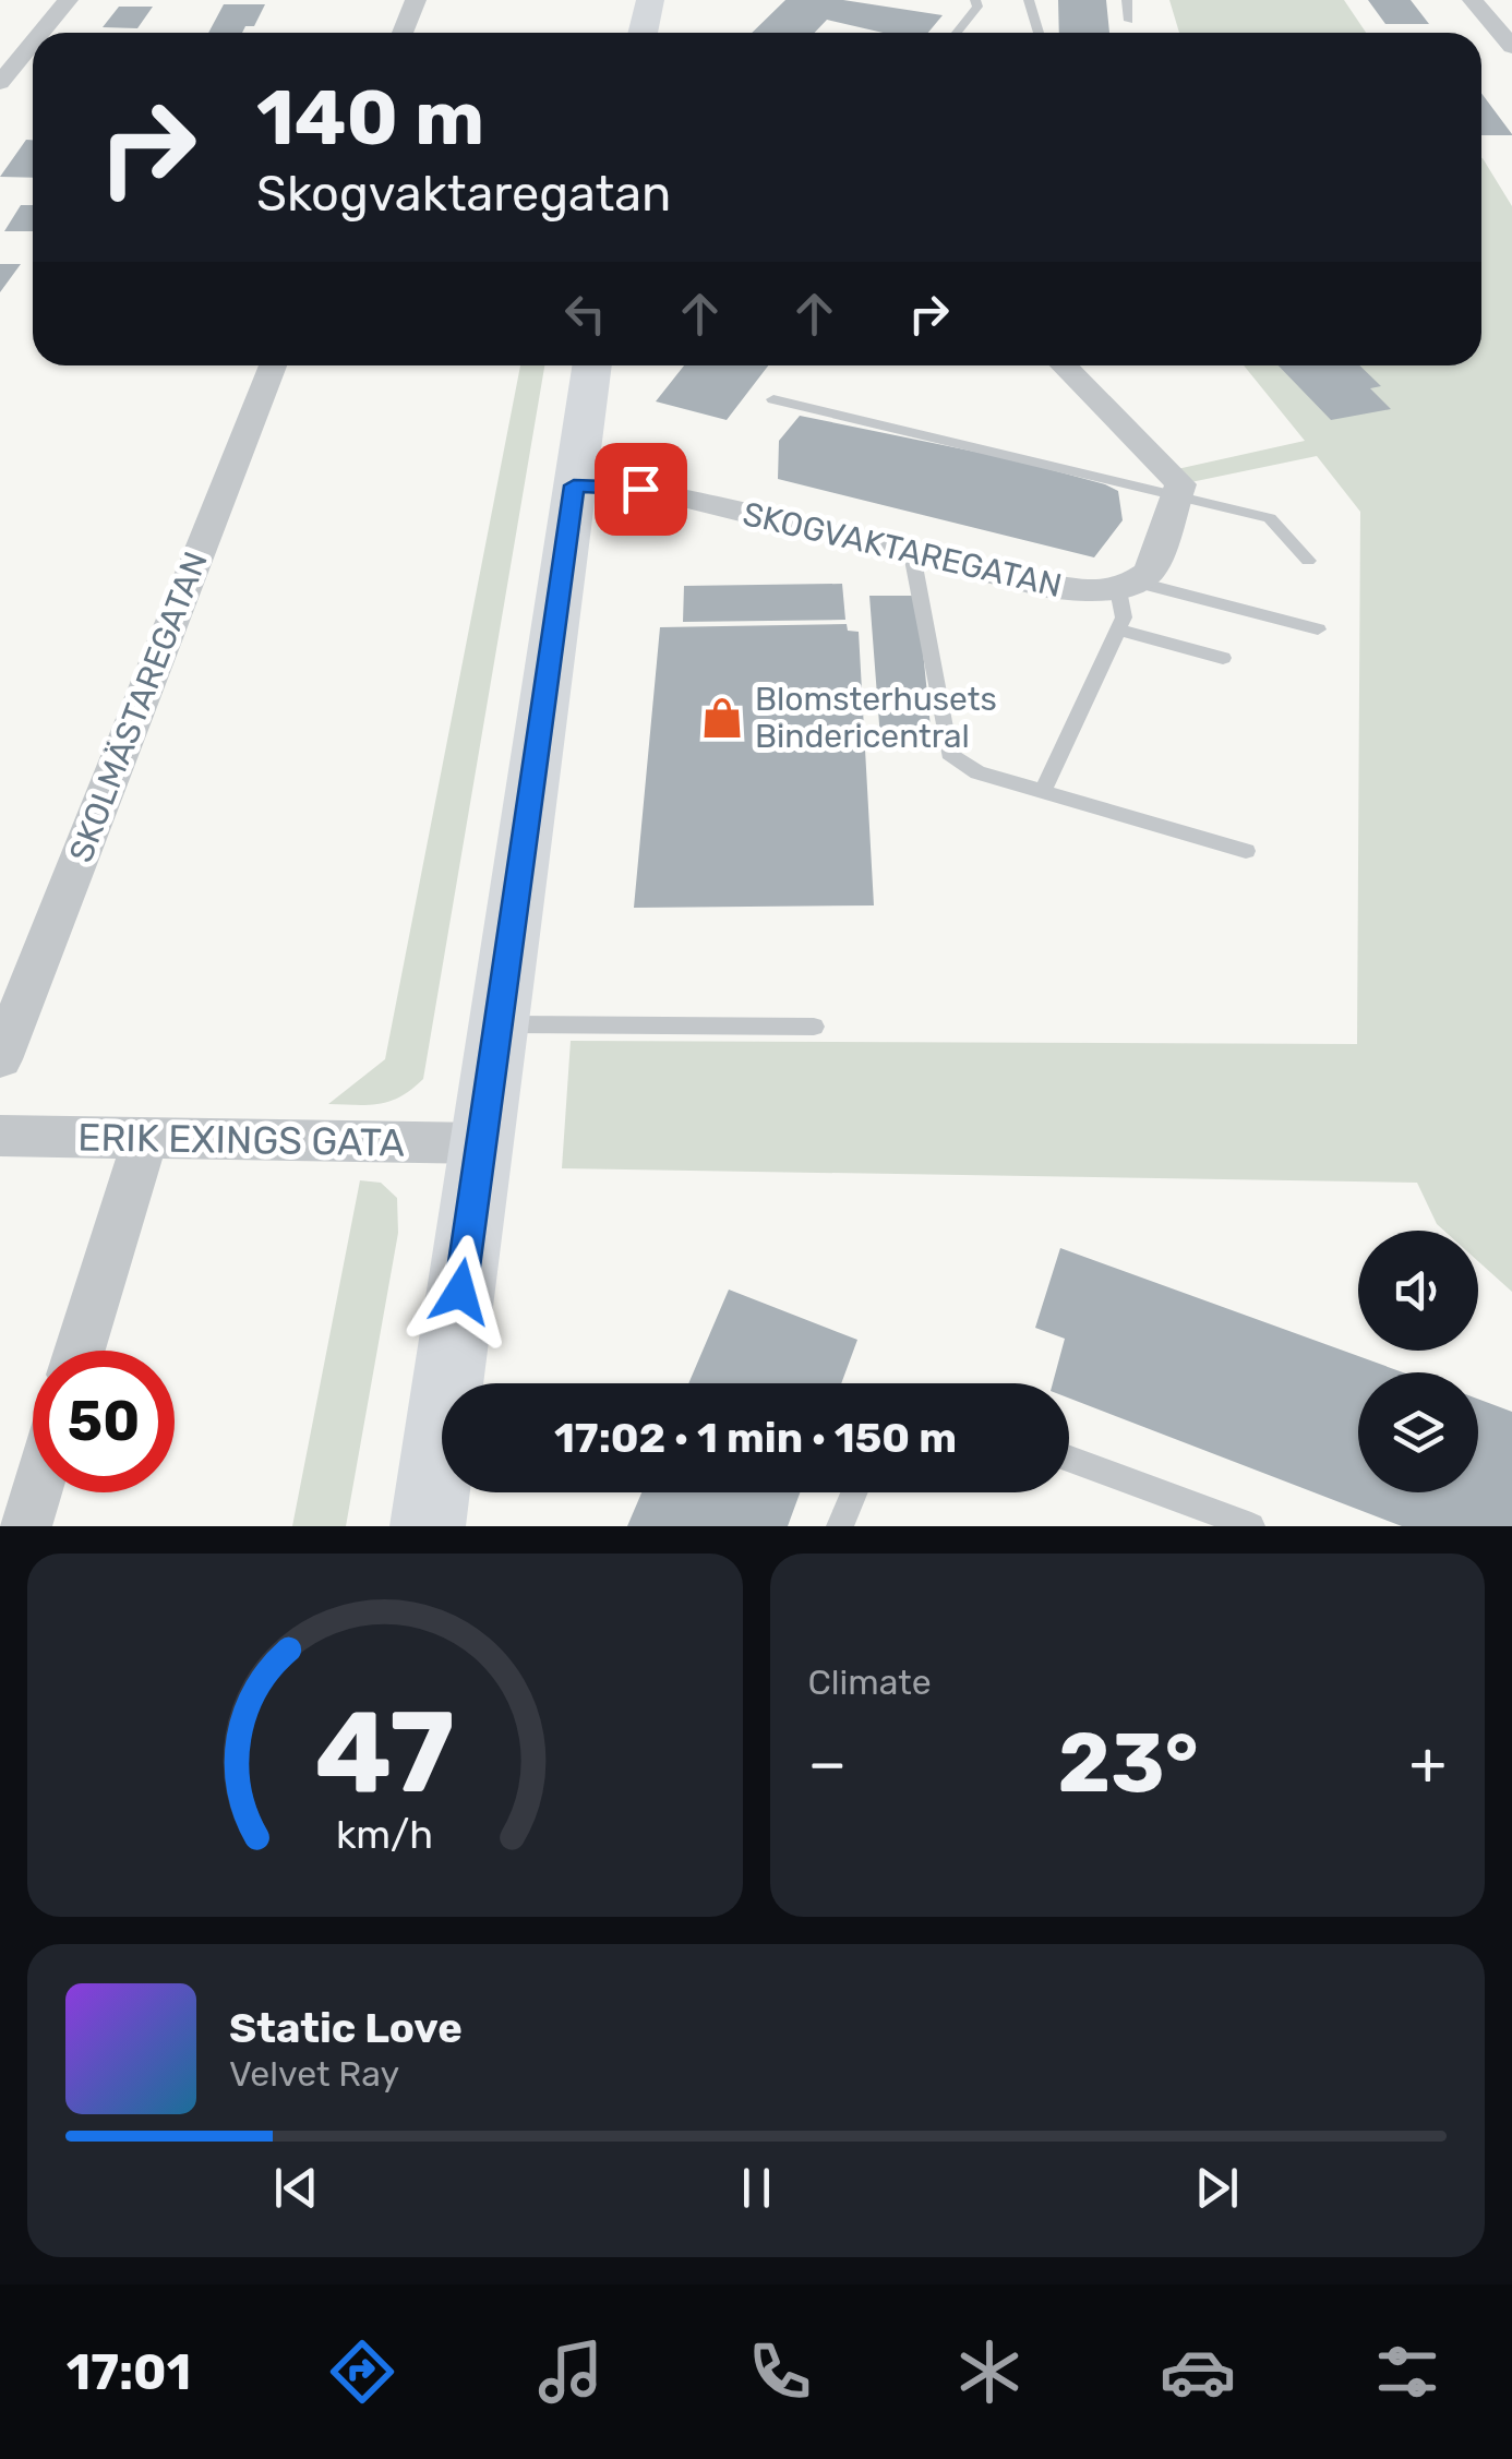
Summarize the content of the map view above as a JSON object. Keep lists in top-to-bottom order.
{
  "streets": {
    "street": ["SKOGVAKTAREGATAN", "SKOLMÄSTAREGATAN", "ERIK EXINGS GATA"]
  },
  "places": {
    "shop": ["Blomsterhusets Bindericentral"]
  },
  "page": {
    "turn": ["140 m", "Skogvaktaregatan"],
    "limit": "50",
    "trip": "17:02 · 1 min · 150 m",
    "tile": "Climate",
    "heat": ["−", "23°", "+"],
    "song": ["Static Love", "Velvet Ray"],
    "tabs": "17:01",
    "gauge": ["47", "km/h"]
  }
}
